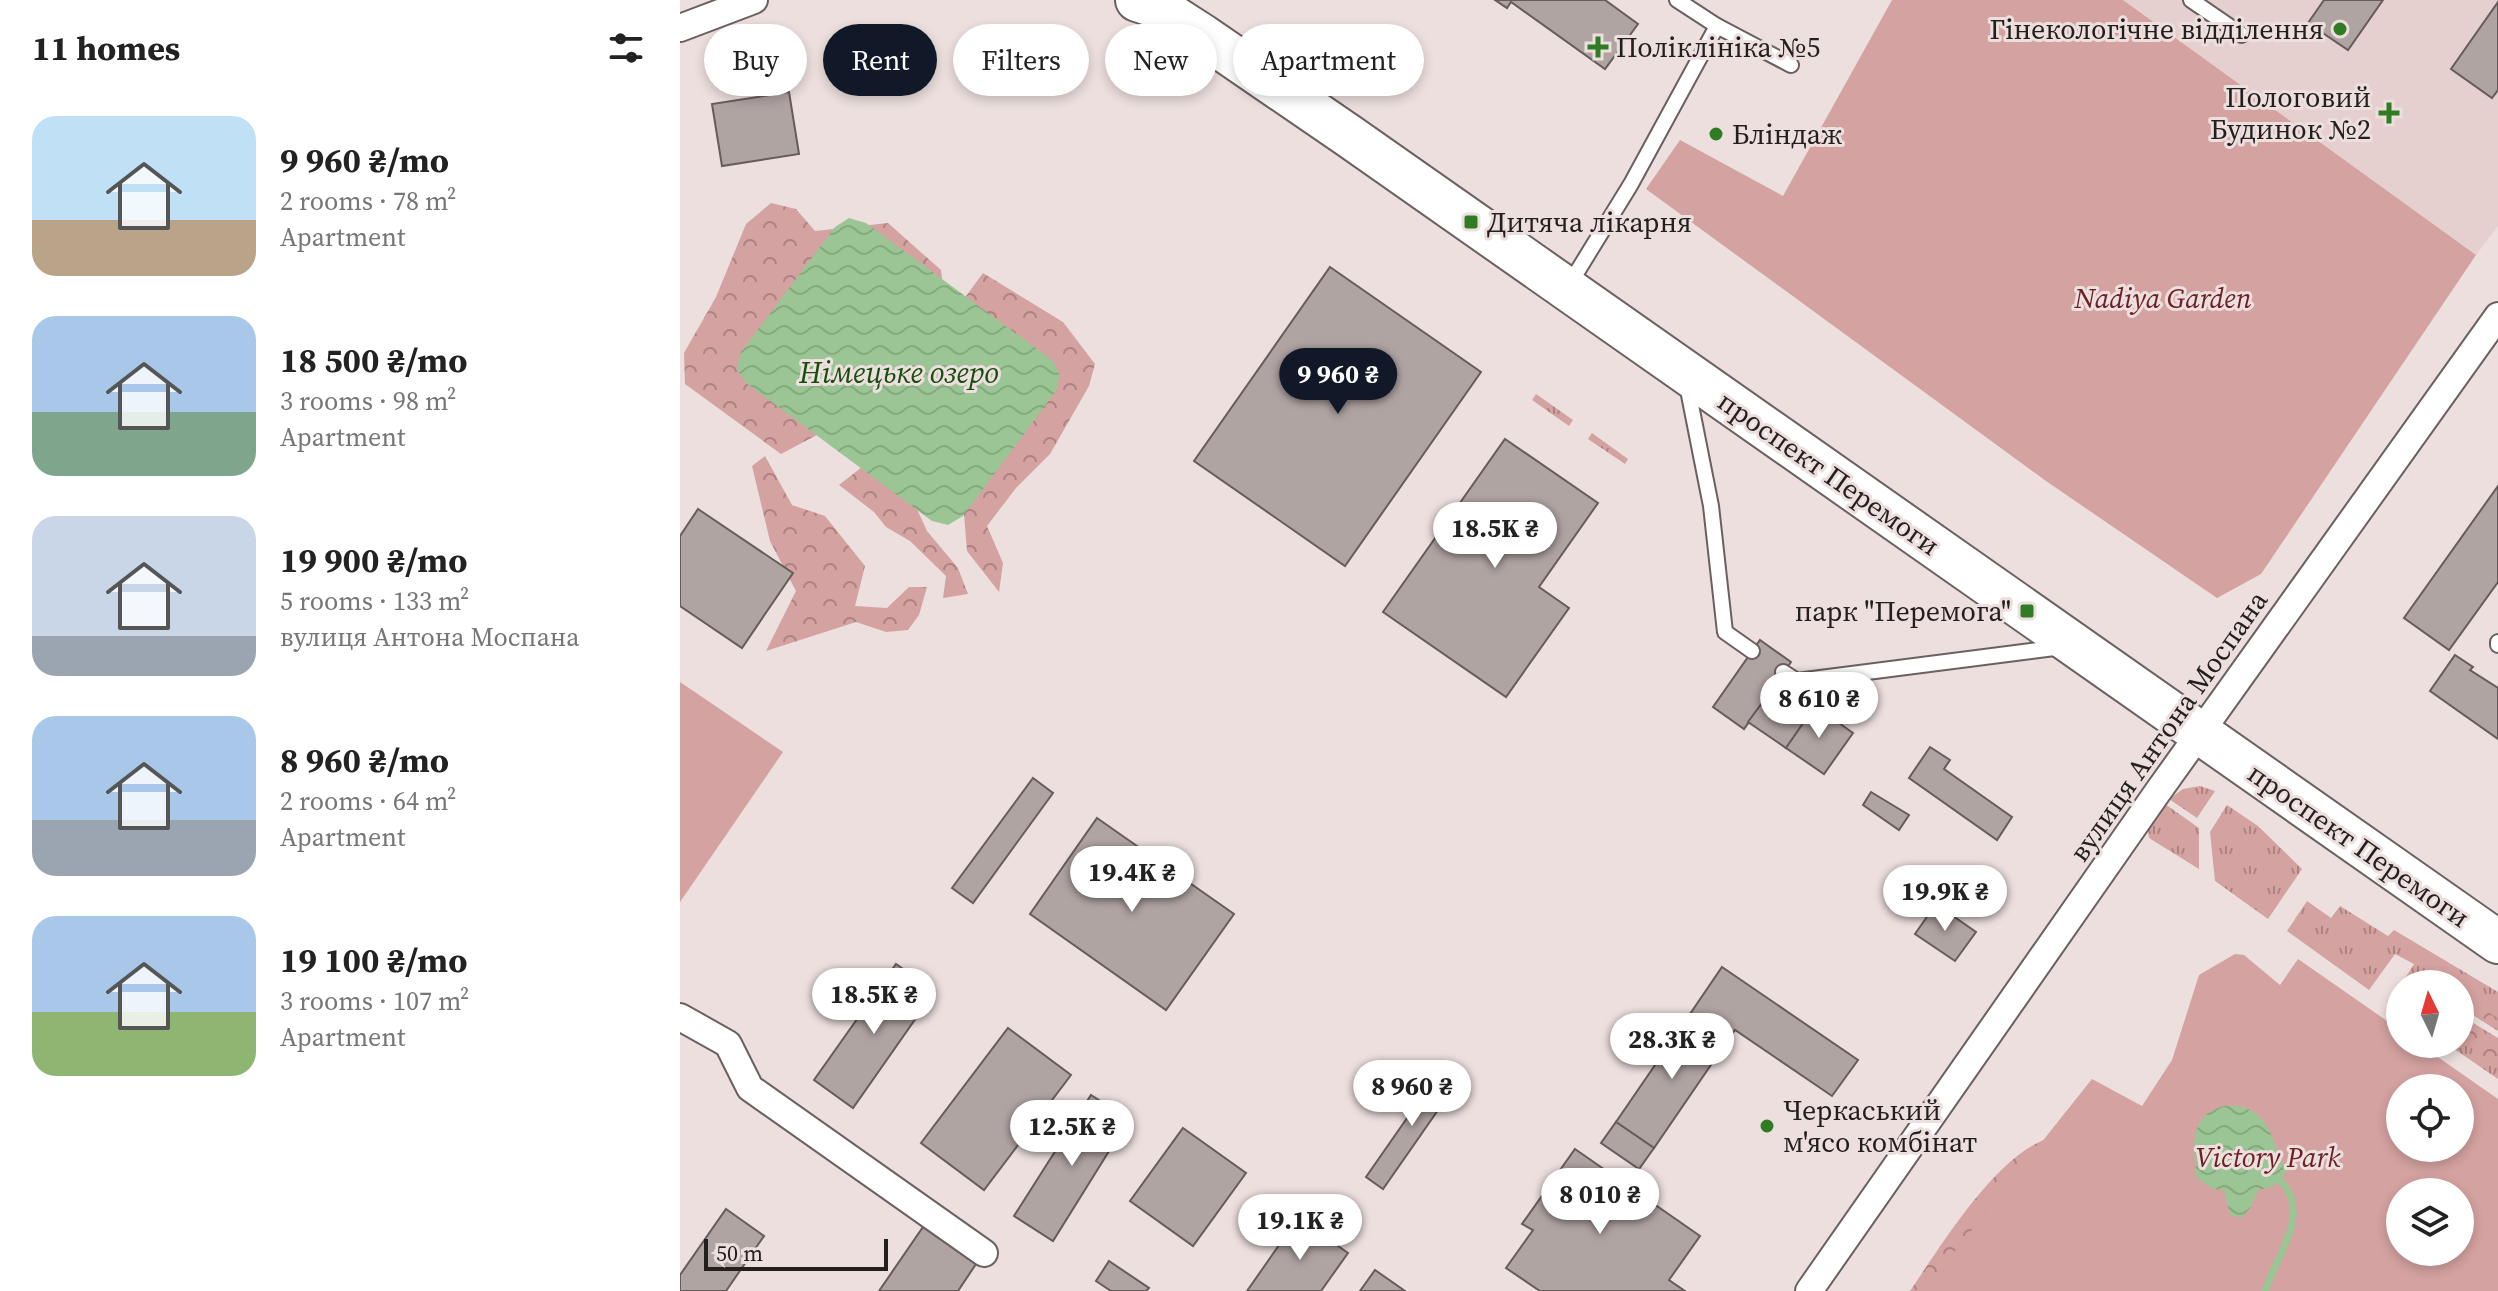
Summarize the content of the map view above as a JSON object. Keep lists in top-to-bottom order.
{
  "streets": {
    "main road": ["проспект Перемоги"],
    "street": ["вулиця Антона Моспана"]
  },
  "crossings": [
    ["проспект Перемоги", "вулиця Антона Моспана"]
  ],
  "water": ["Німецьке озеро"],
  "parks": ["Nadiya Garden", "Victory Park"],
  "places": {
    "other": ["Гінекологічне відділення", "Бліндаж", "Черкаський м'ясо комбінат"],
    "health": ["Поліклініка №5", "Пологовий Будинок №2"],
    "transit": ["Дитяча лікарня", "парк \"Перемога\""]
  },
  "scale_bar": "50 m",
  "north": "top",
  "page": {
    "heading": "11 homes",
    "chip": [
      "Buy",
      "Rent",
      "Filters",
      "New",
      "Apartment"
    ],
    "list": [
      {
        "name": "9 960 ₴/mo",
        "note": "2 rooms · 78 m² · Apartment"
      },
      {
        "name": "18 500 ₴/mo",
        "note": "3 rooms · 98 m² · Apartment"
      },
      {
        "name": "19 900 ₴/mo",
        "note": "5 rooms · 133 m² · вулиця Антона Моспана"
      },
      {
        "name": "8 960 ₴/mo",
        "note": "2 rooms · 64 m² · Apartment"
      },
      {
        "name": "19 100 ₴/mo",
        "note": "3 rooms · 107 m² · Apartment"
      }
    ],
    "price": [
      "9 960 ₴",
      "18.5K ₴",
      "8 610 ₴",
      "19.4K ₴",
      "19.9K ₴",
      "18.5K ₴",
      "28.3K ₴",
      "8 960 ₴",
      "12.5K ₴",
      "8 010 ₴",
      "19.1K ₴"
    ],
    "scale": "50 m"
  }
}
